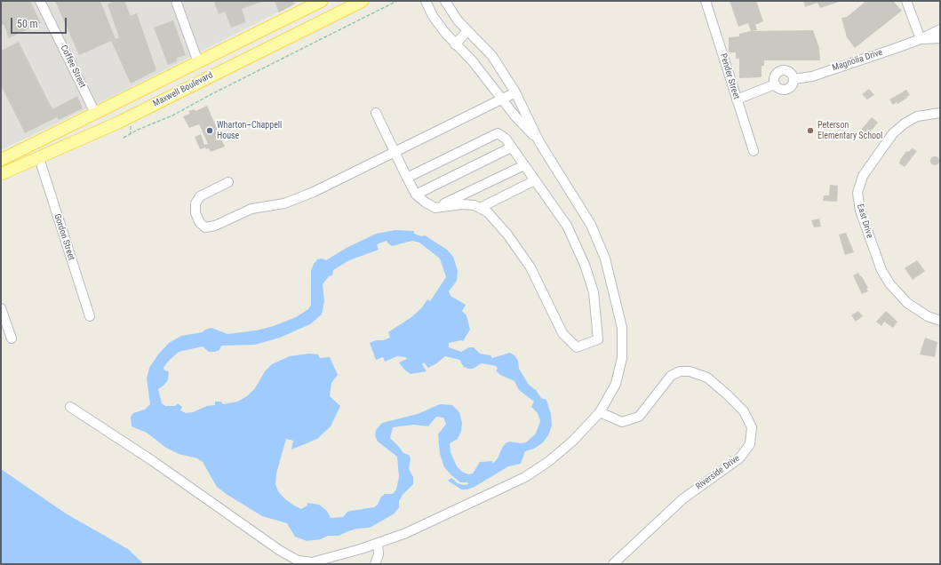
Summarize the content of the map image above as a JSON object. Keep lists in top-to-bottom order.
{
  "streets": {
    "main road": ["Maxwell Boulevard"],
    "street": [
      "Magnolia Drive",
      "Coffee Street",
      "Pender Street",
      "East Drive",
      "Gordon Street",
      "Riverside Drive"
    ]
  },
  "crossings": [
    ["Coffee Street", "Maxwell Boulevard"],
    ["Maxwell Boulevard", "Gordon Street"]
  ],
  "places": ["Wharton–Chappell House", "Peterson Elementary School"],
  "scale_bar": "50 m"
}
